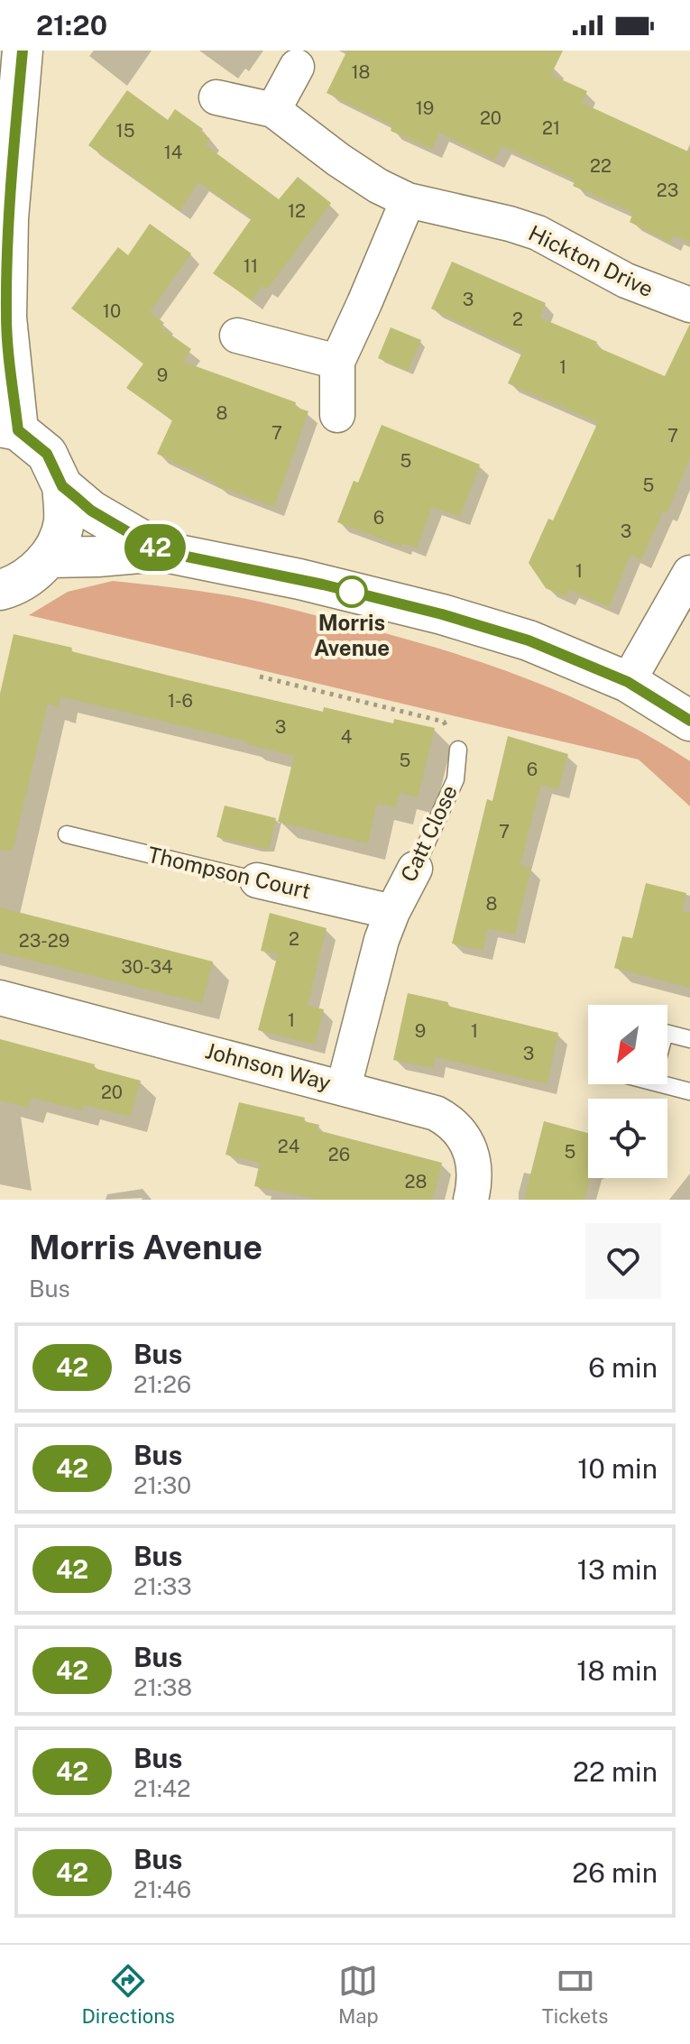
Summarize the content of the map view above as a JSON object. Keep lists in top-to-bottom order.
{
  "streets": {
    "street": [
      "Hickton Drive",
      "Catt Close",
      "Thompson Court",
      "Johnson Way"
    ]
  },
  "crossings": [
    ["Catt Close", "Thompson Court"],
    ["Catt Close", "Johnson Way"]
  ],
  "places": ["Morris Avenue"],
  "lines": ["bus line 42"],
  "house_numbers": [
    "18",
    "19",
    "20",
    "21",
    "15",
    "14",
    "22",
    "23",
    "12",
    "11",
    "3",
    "10",
    "2",
    "1",
    "9",
    "8",
    "7",
    "7",
    "5",
    "5",
    "6",
    "3",
    "1",
    "1-6",
    "3",
    "4",
    "5",
    "6",
    "7",
    "8",
    "2",
    "23-29",
    "30-34",
    "1",
    "9",
    "1",
    "3",
    "20",
    "24",
    "5",
    "26",
    "28"
  ],
  "north": "bottom left",
  "page": {
    "status": "21:20",
    "on_map": "42",
    "heading": ["Morris Avenue", "Bus"],
    "list": [
      {
        "mark": "42",
        "name": "Bus",
        "note": "21:26",
        "value": "6 min"
      },
      {
        "mark": "42",
        "name": "Bus",
        "note": "21:30",
        "value": "10 min"
      },
      {
        "mark": "42",
        "name": "Bus",
        "note": "21:33",
        "value": "13 min"
      },
      {
        "mark": "42",
        "name": "Bus",
        "note": "21:38",
        "value": "18 min"
      },
      {
        "mark": "42",
        "name": "Bus",
        "note": "21:42",
        "value": "22 min"
      },
      {
        "mark": "42",
        "name": "Bus",
        "note": "21:46",
        "value": "26 min"
      }
    ],
    "tabs": ["Directions", "Map", "Tickets"]
  }
}
